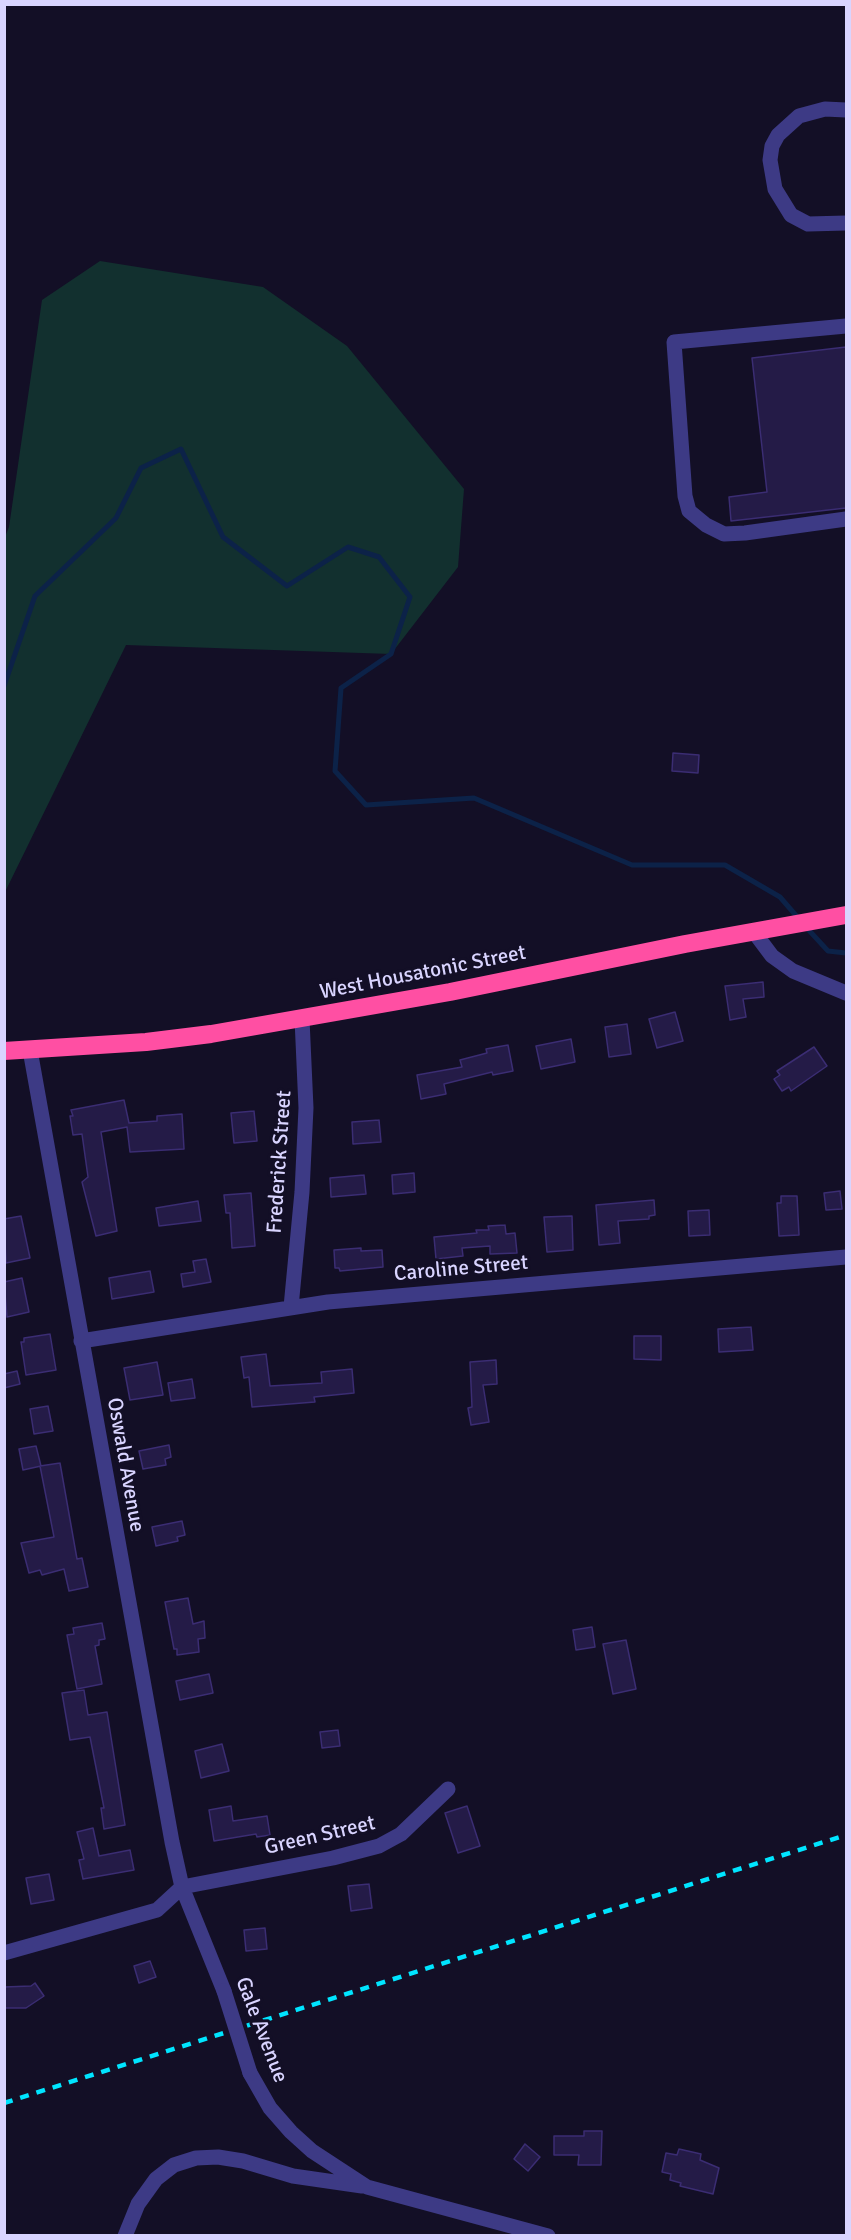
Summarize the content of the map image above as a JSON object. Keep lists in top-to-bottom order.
{
  "streets": {
    "highway": ["West Housatonic Street"],
    "street": [
      "Frederick Street",
      "Caroline Street",
      "Oswald Avenue",
      "Green Street",
      "Gale Avenue"
    ]
  },
  "crossings": [
    ["West Housatonic Street", "Frederick Street"],
    ["West Housatonic Street", "Oswald Avenue"],
    ["Frederick Street", "Caroline Street"],
    ["Caroline Street", "Oswald Avenue"],
    ["Oswald Avenue", "Green Street"],
    ["Oswald Avenue", "Gale Avenue"],
    ["Green Street", "Gale Avenue"]
  ]
}
